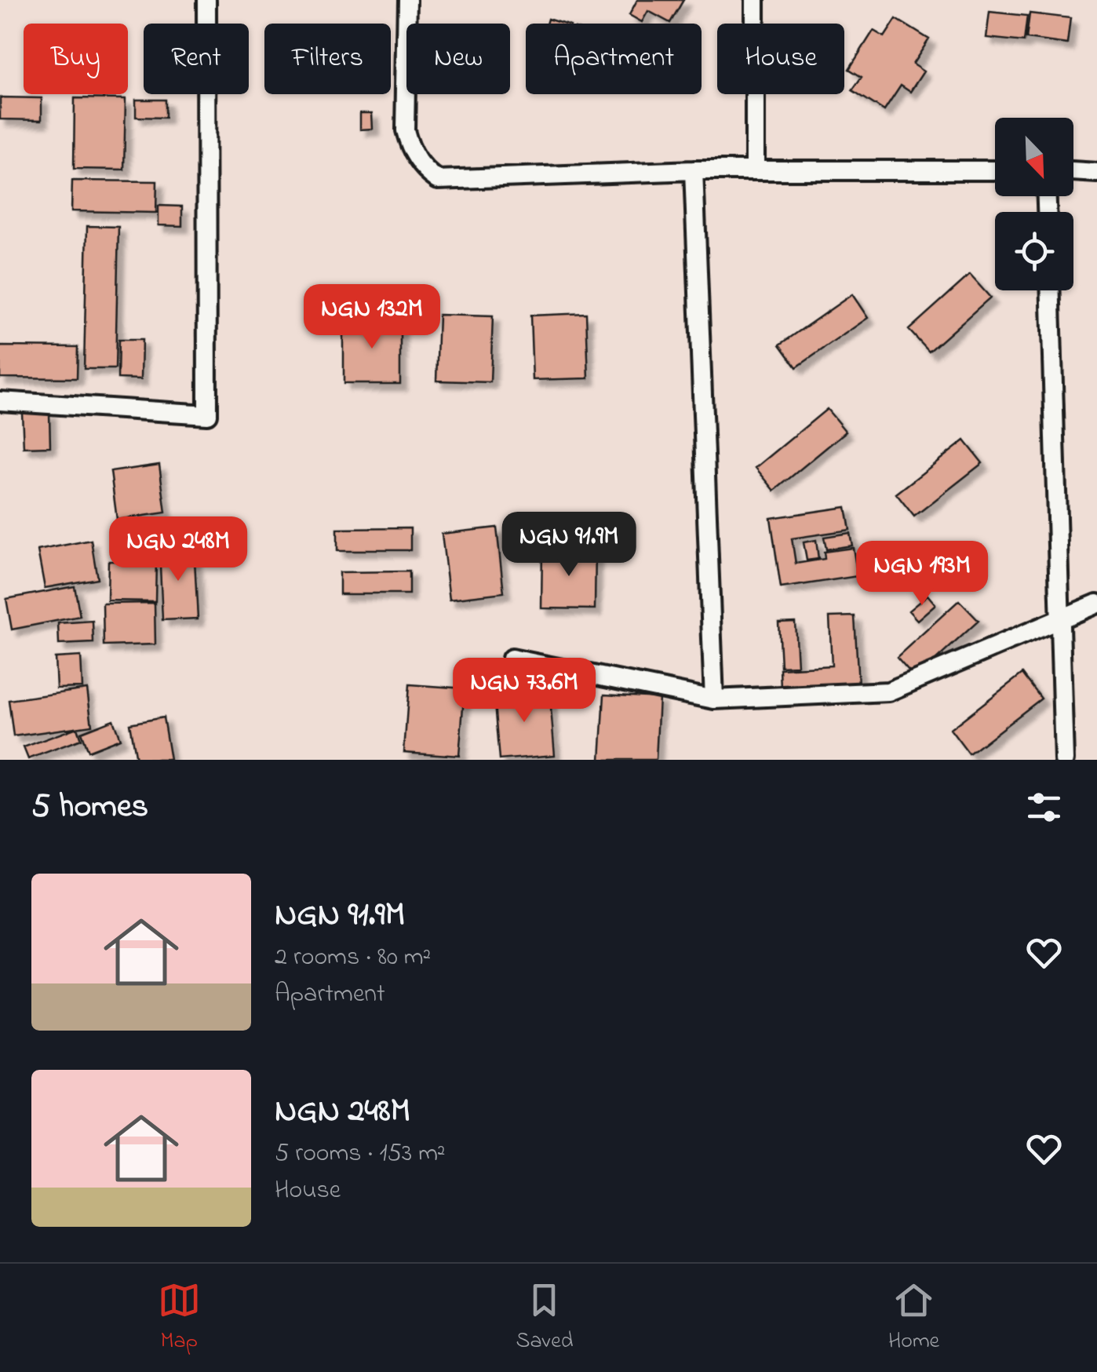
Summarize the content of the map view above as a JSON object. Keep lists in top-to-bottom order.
{
  "north": "bottom right",
  "page": {
    "chip": [
      "Buy",
      "Rent",
      "Filters",
      "New",
      "Apartment",
      "House"
    ],
    "price": [
      "NGN 132M",
      "NGN 91.9M",
      "NGN 248M",
      "NGN 193M",
      "NGN 73.6M"
    ],
    "heading": "5 homes",
    "list": [
      {
        "name": "NGN 91.9M",
        "note": "2 rooms · 80 m² · Apartment"
      },
      {
        "name": "NGN 248M",
        "note": "5 rooms · 153 m² · House"
      }
    ],
    "tabs": ["Map", "Saved", "Home"]
  }
}
